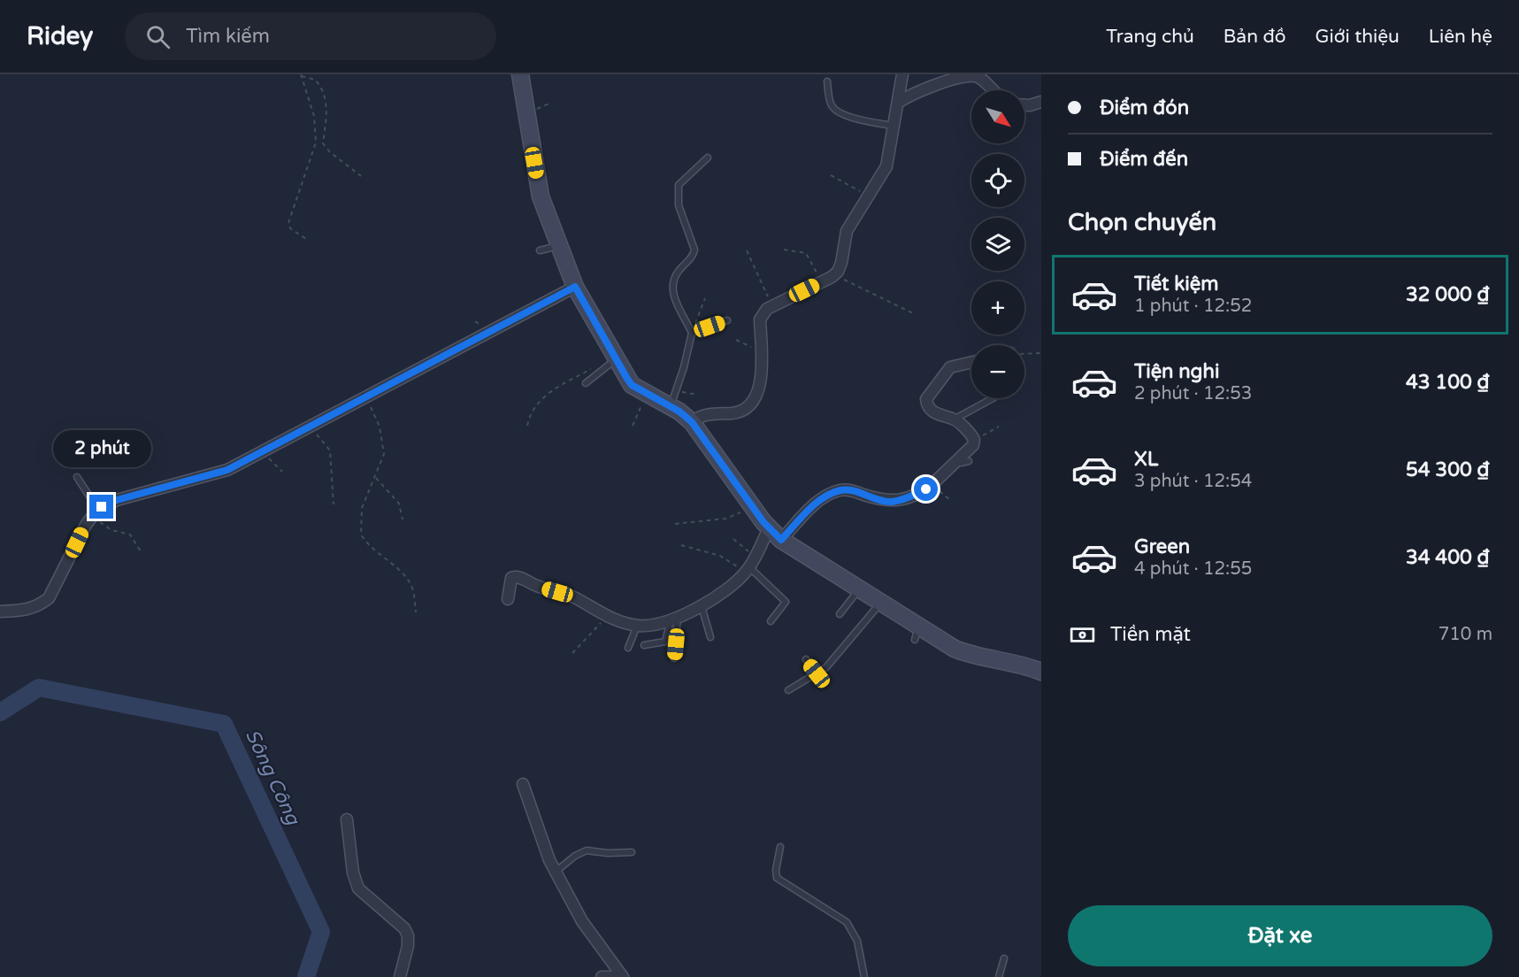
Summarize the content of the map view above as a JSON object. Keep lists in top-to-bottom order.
{
  "water": ["Sông Công"],
  "north": "bottom right",
  "page": {
    "header": "Ridey",
    "search": "Tìm kiếm",
    "nav": [
      "Trang chủ",
      "Bản đồ",
      "Giới thiệu",
      "Liên hệ"
    ],
    "banner": ["Điểm đón", "Điểm đến"],
    "map_buttons": ["+", "−"],
    "heading": "Chọn chuyến",
    "list": [
      {
        "name": "Tiết kiệm",
        "note": "1 phút · 12:52",
        "value": "32 000 ₫"
      },
      {
        "name": "Tiện nghi",
        "note": "2 phút · 12:53",
        "value": "43 100 ₫"
      },
      {
        "name": "XL",
        "note": "3 phút · 12:54",
        "value": "54 300 ₫"
      },
      {
        "name": "Green",
        "note": "4 phút · 12:55",
        "value": "34 400 ₫"
      }
    ],
    "bubble": "2 phút",
    "pay": ["Tiền mặt", "710 m"],
    "buttons": "Đặt xe"
  }
}
